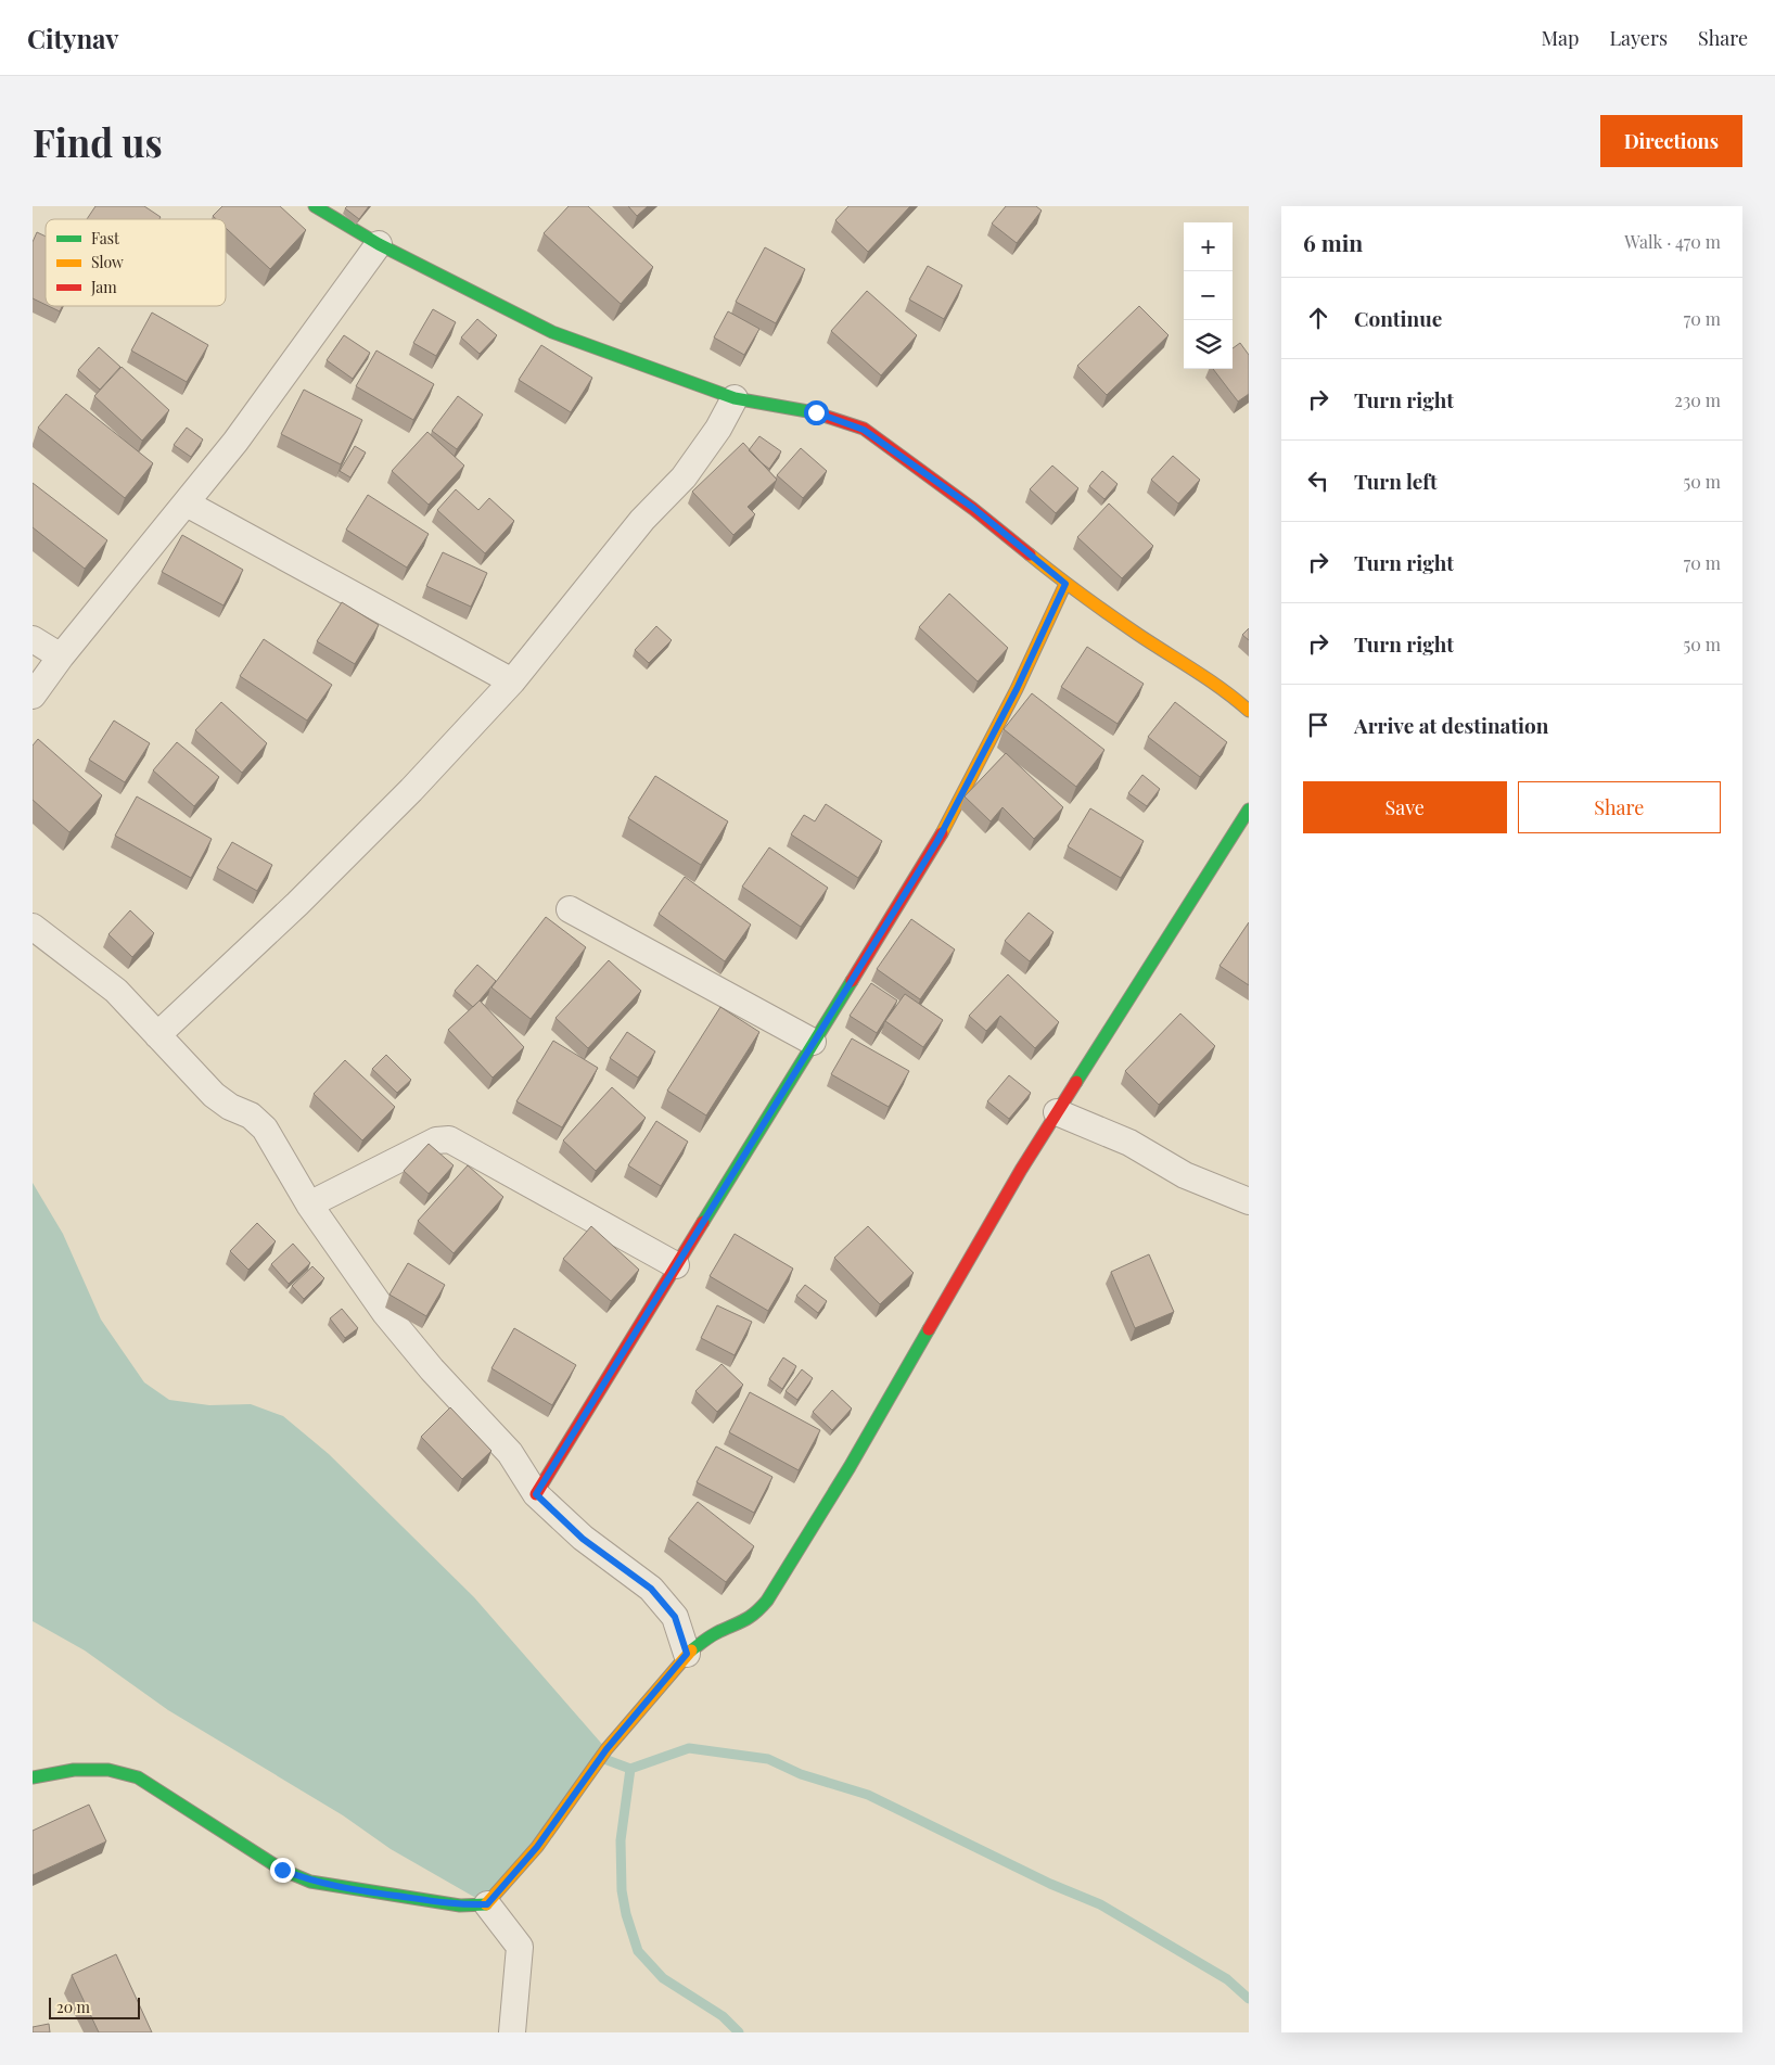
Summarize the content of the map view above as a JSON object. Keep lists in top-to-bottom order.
{
  "legend": ["Fast", "Slow", "Jam"],
  "scale_bar": "20 m",
  "page": {
    "header": "Citynav",
    "nav": ["Map", "Layers", "Share"],
    "buttons": [
      "Directions",
      ["Save", "Share"]
    ],
    "title": "Find us",
    "heading": ["6 min", "Walk · 470 m"],
    "map_buttons": ["+", "−"],
    "list": [
      ["Continue", "70 m"],
      ["Turn right", "230 m"],
      ["Turn left", "50 m"],
      ["Turn right", "70 m"],
      ["Turn right", "50 m"],
      "Arrive at destination"
    ],
    "scale": "20 m"
  }
}
